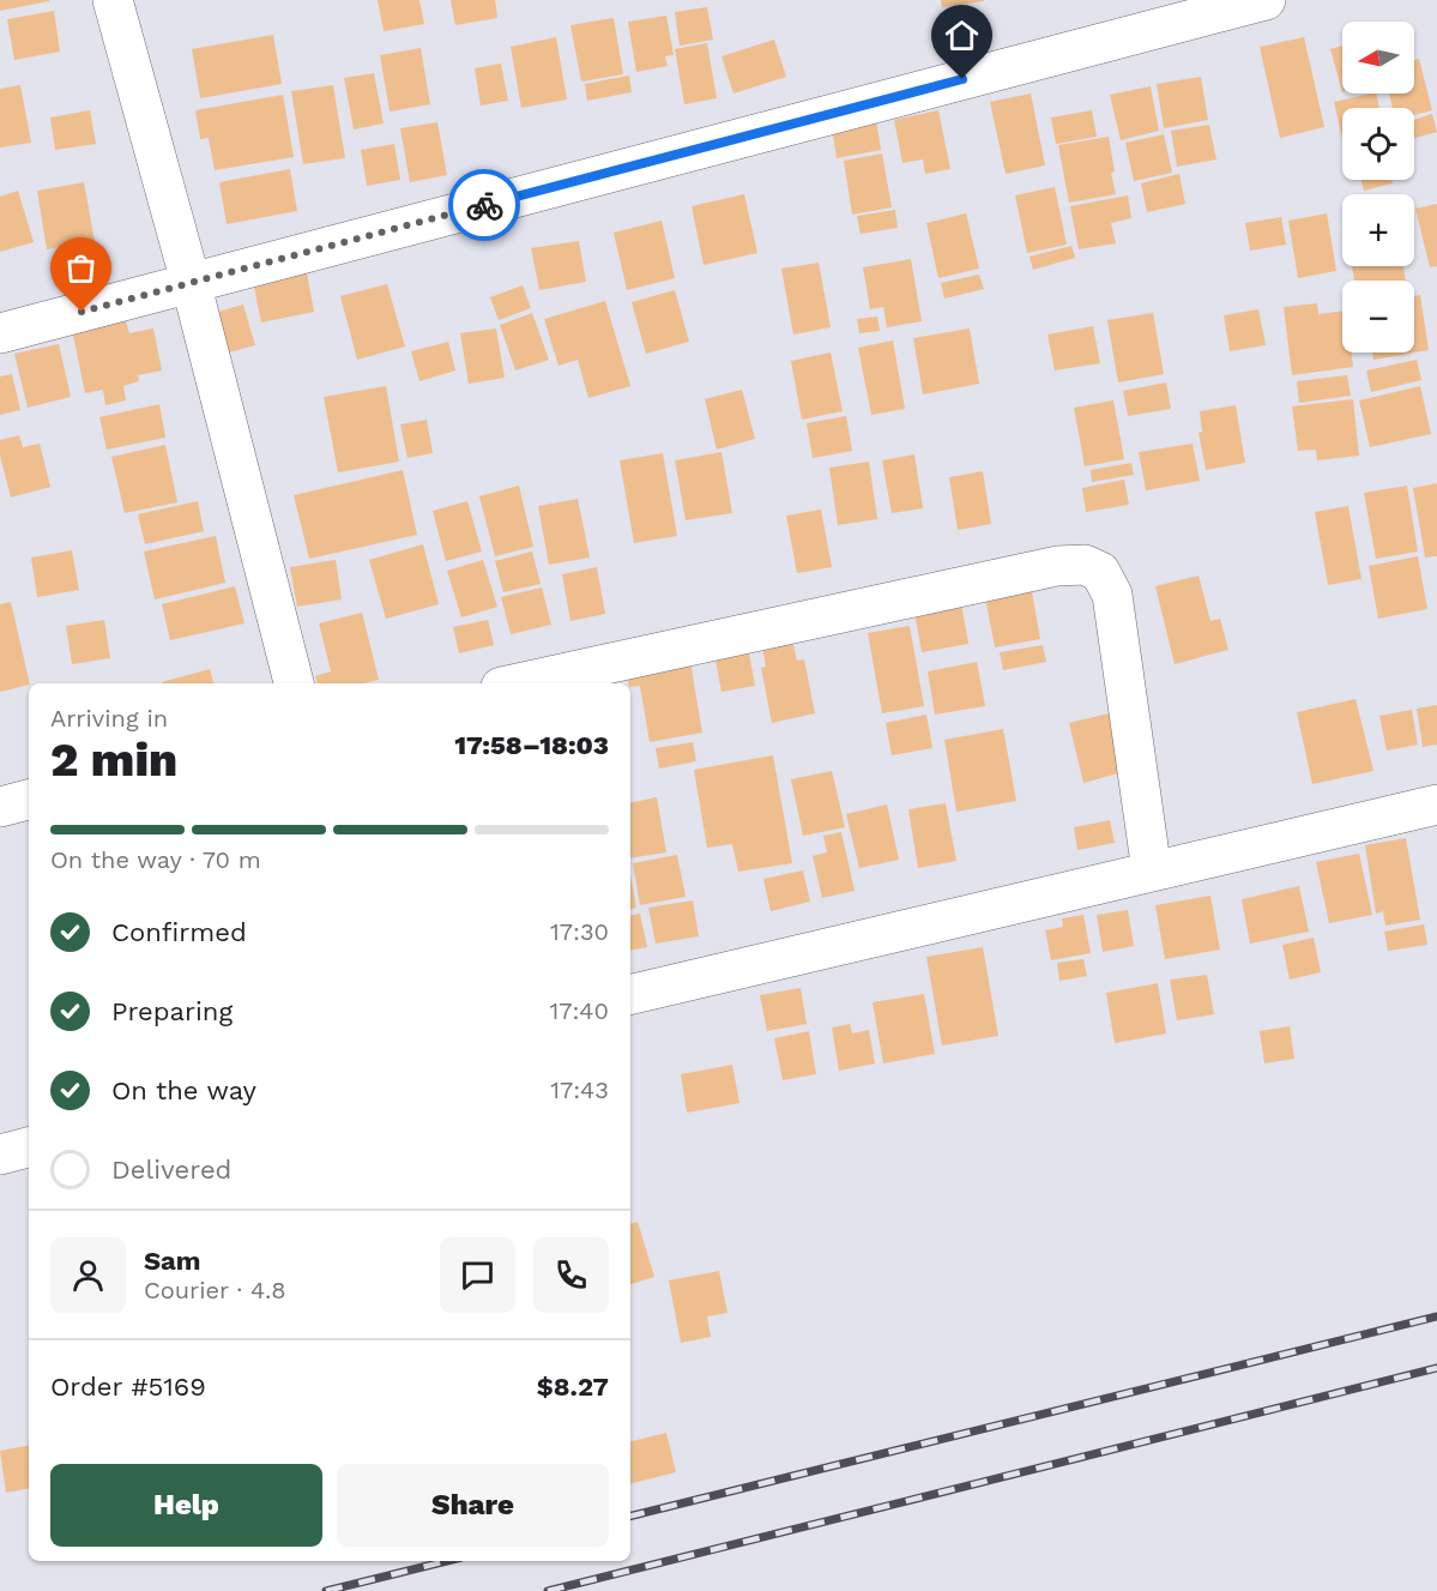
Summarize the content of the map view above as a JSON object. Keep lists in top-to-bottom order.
{
  "north": "left",
  "page": {
    "map_buttons": ["+", "−"],
    "heading": ["2 min", "Arriving in", "17:58–18:03"],
    "panel": [
      "Sam",
      "Courier · 4.8",
      "Order #5169",
      "$8.27"
    ],
    "bar": "On the way · 70 m",
    "list": [
      ["Confirmed", "17:30"],
      ["Preparing", "17:40"],
      ["On the way", "17:43"],
      "Delivered"
    ],
    "buttons": ["Help", "Share"]
  }
}
